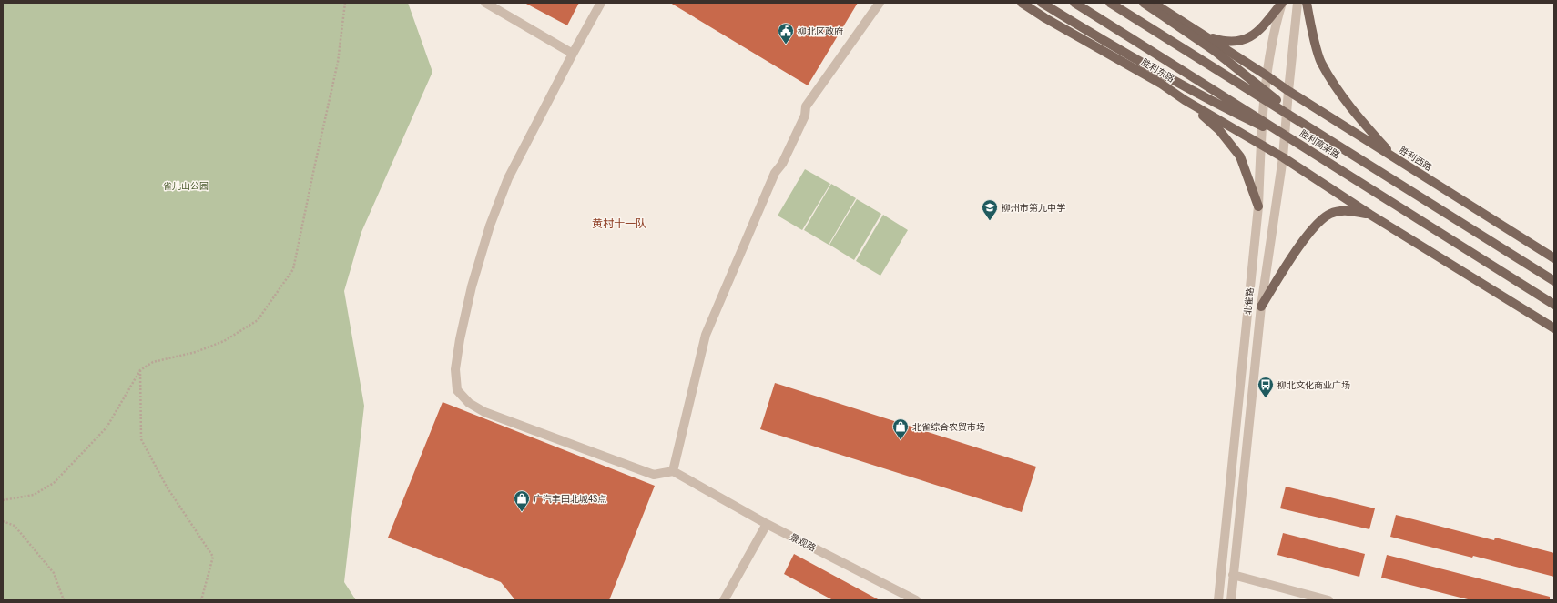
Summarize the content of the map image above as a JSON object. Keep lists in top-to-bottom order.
{
  "streets": {
    "main road": ["胜利东路", "胜利高架路", "胜利西路"],
    "street": ["北雀路", "景观路"]
  },
  "crossings": [
    ["胜利东路", "北雀路"],
    ["胜利西路", "北雀路"]
  ],
  "districts": ["黄村十一队"],
  "parks": ["雀儿山公园"],
  "places": {
    "public building": ["柳北区政府"],
    "school or university": ["柳州市第九中学"],
    "bus stop": ["柳北文化商业广场"],
    "shop": ["北雀综合农贸市场", "广汽丰田北城4S点"]
  }
}
